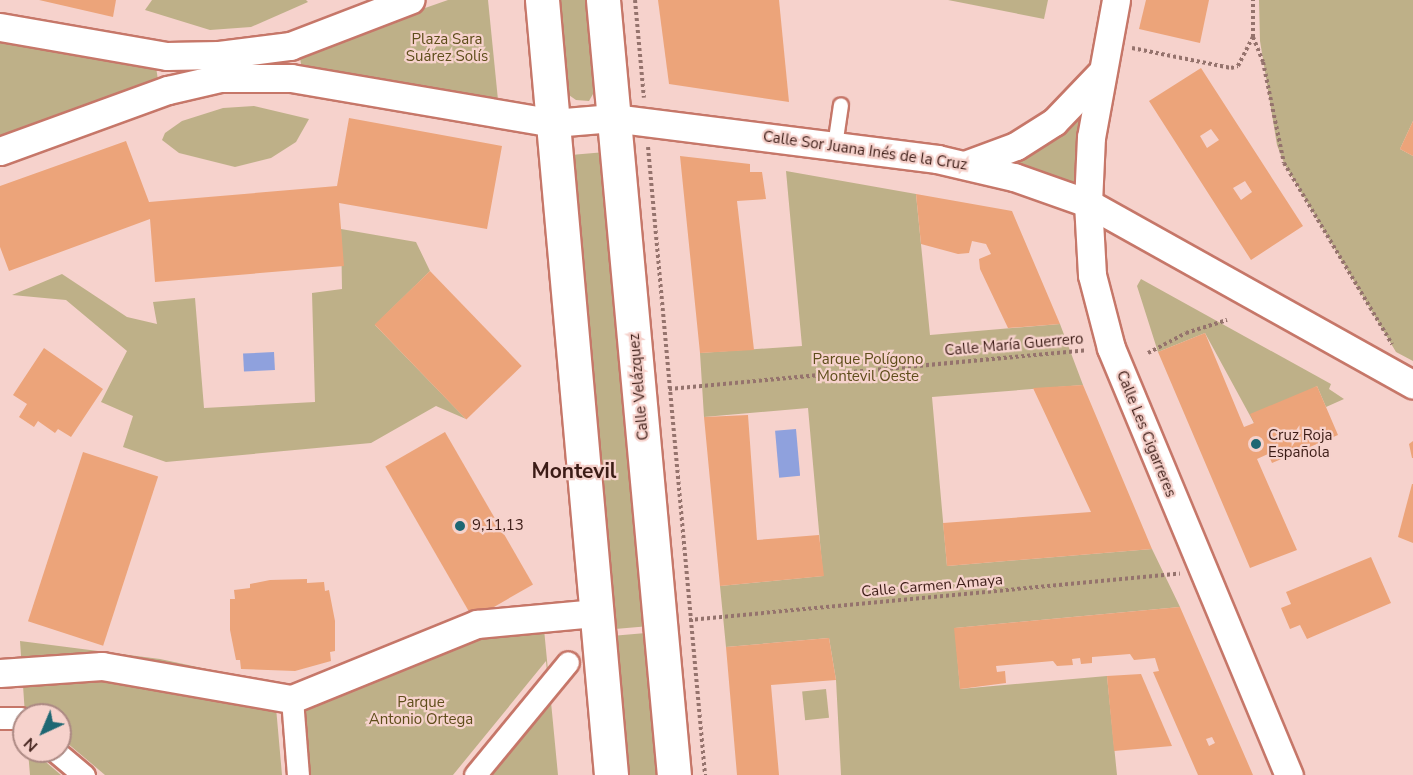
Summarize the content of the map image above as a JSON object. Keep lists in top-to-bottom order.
{
  "streets": {
    "street": ["Calle Sor Juana Inés de la Cruz", "Calle Velázquez", "Calle Les Cigarreres"],
    "path": ["Calle María Guerrero", "Calle Carmen Amaya"]
  },
  "crossings": [
    ["Calle Sor Juana Inés de la Cruz", "Calle Velázquez"],
    ["Calle Sor Juana Inés de la Cruz", "Calle Les Cigarreres"],
    ["Calle María Guerrero", "Calle Les Cigarreres"]
  ],
  "districts": ["Montevil"],
  "parks": ["Plaza Sara Suárez Solís", "Parque Polígono Montevil Oeste", "Parque Antonio Ortega"],
  "places": ["Cruz Roja Española", "9,11,13"],
  "north": "bottom left"
}
